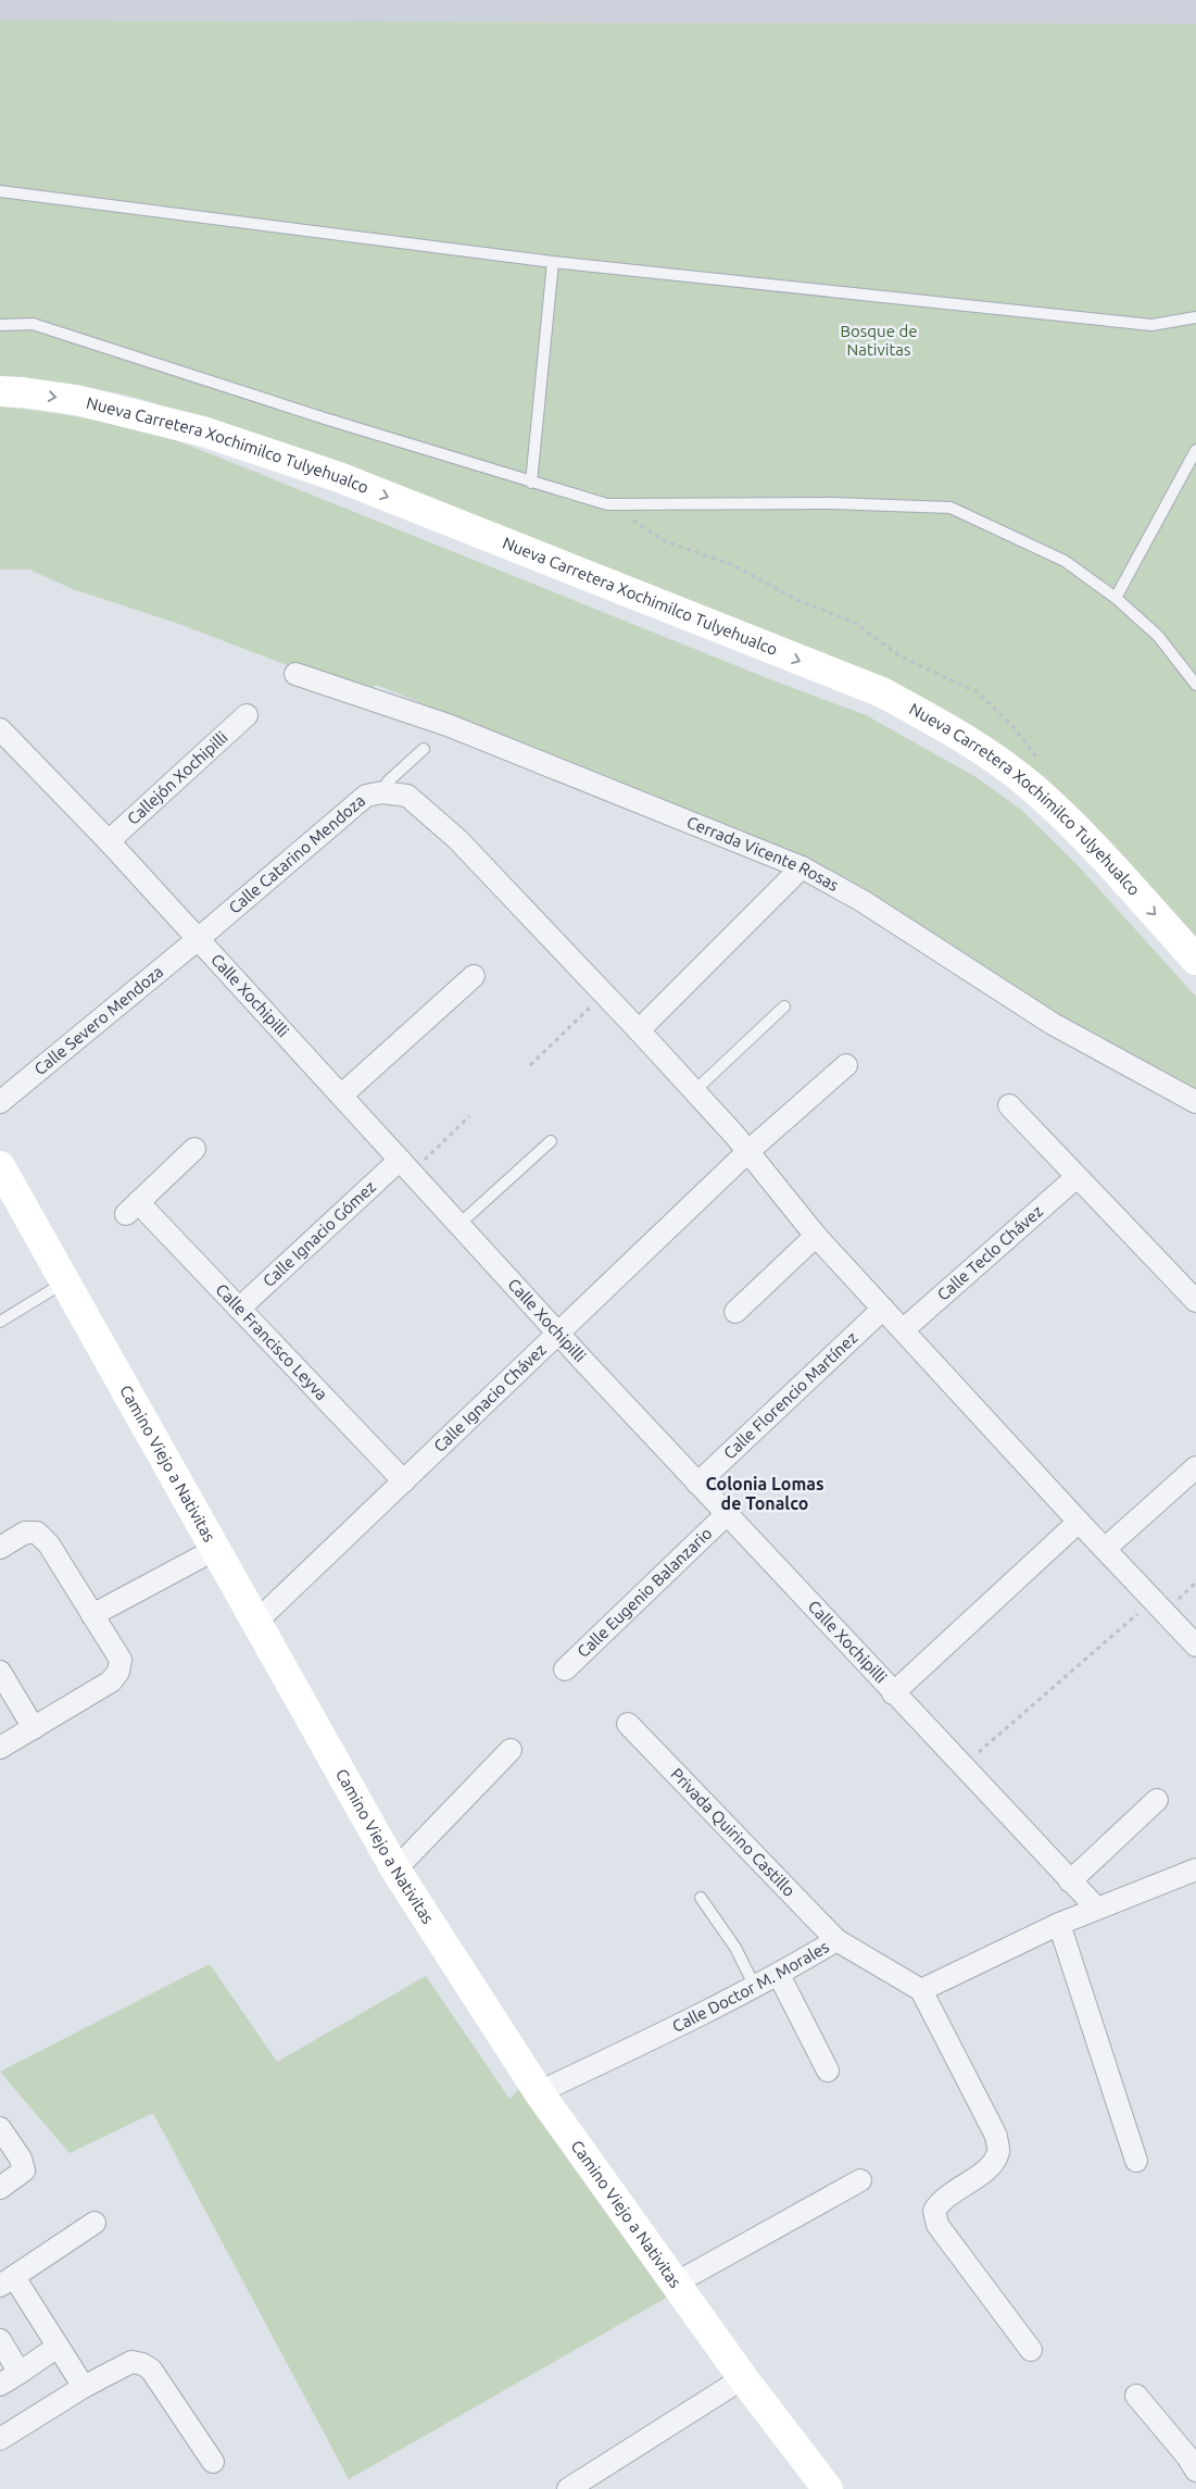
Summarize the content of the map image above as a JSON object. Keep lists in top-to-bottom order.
{
  "streets": {
    "street": [
      "Nueva Carretera Xochimilco Tulyehualco",
      "Callejón Xochipilli",
      "Cerrada Vicente Rosas",
      "Calle Catarino Mendoza",
      "Calle Xochipilli",
      "Calle Severo Mendoza",
      "Calle Ignacio Gómez",
      "Calle Teclo Chávez",
      "Calle Francisco Leyva",
      "Calle Florencio Martínez",
      "Calle Ignacio Chávez",
      "Camino Viejo a Nativitas",
      "Calle Eugenio Balanzario",
      "Privada Quirino Castillo",
      "Calle Doctor M. Morales"
    ]
  },
  "crossings": [
    ["Callejón Xochipilli", "Calle Xochipilli"],
    ["Calle Catarino Mendoza", "Calle Xochipilli"],
    ["Calle Catarino Mendoza", "Calle Severo Mendoza"],
    ["Calle Xochipilli", "Calle Severo Mendoza"],
    ["Calle Xochipilli", "Calle Ignacio Gómez"],
    ["Calle Xochipilli", "Calle Florencio Martínez"],
    ["Calle Xochipilli", "Calle Ignacio Chávez"],
    ["Calle Xochipilli", "Calle Eugenio Balanzario"],
    ["Calle Ignacio Gómez", "Calle Francisco Leyva"],
    ["Calle Francisco Leyva", "Calle Ignacio Chávez"],
    ["Calle Ignacio Chávez", "Camino Viejo a Nativitas"],
    ["Camino Viejo a Nativitas", "Calle Doctor M. Morales"],
    ["Privada Quirino Castillo", "Calle Doctor M. Morales"]
  ],
  "one_way": ["Nueva Carretera Xochimilco Tulyehualco"],
  "districts": ["Colonia Lomas de Tonalco"],
  "parks": ["Bosque de Nativitas"]
}
